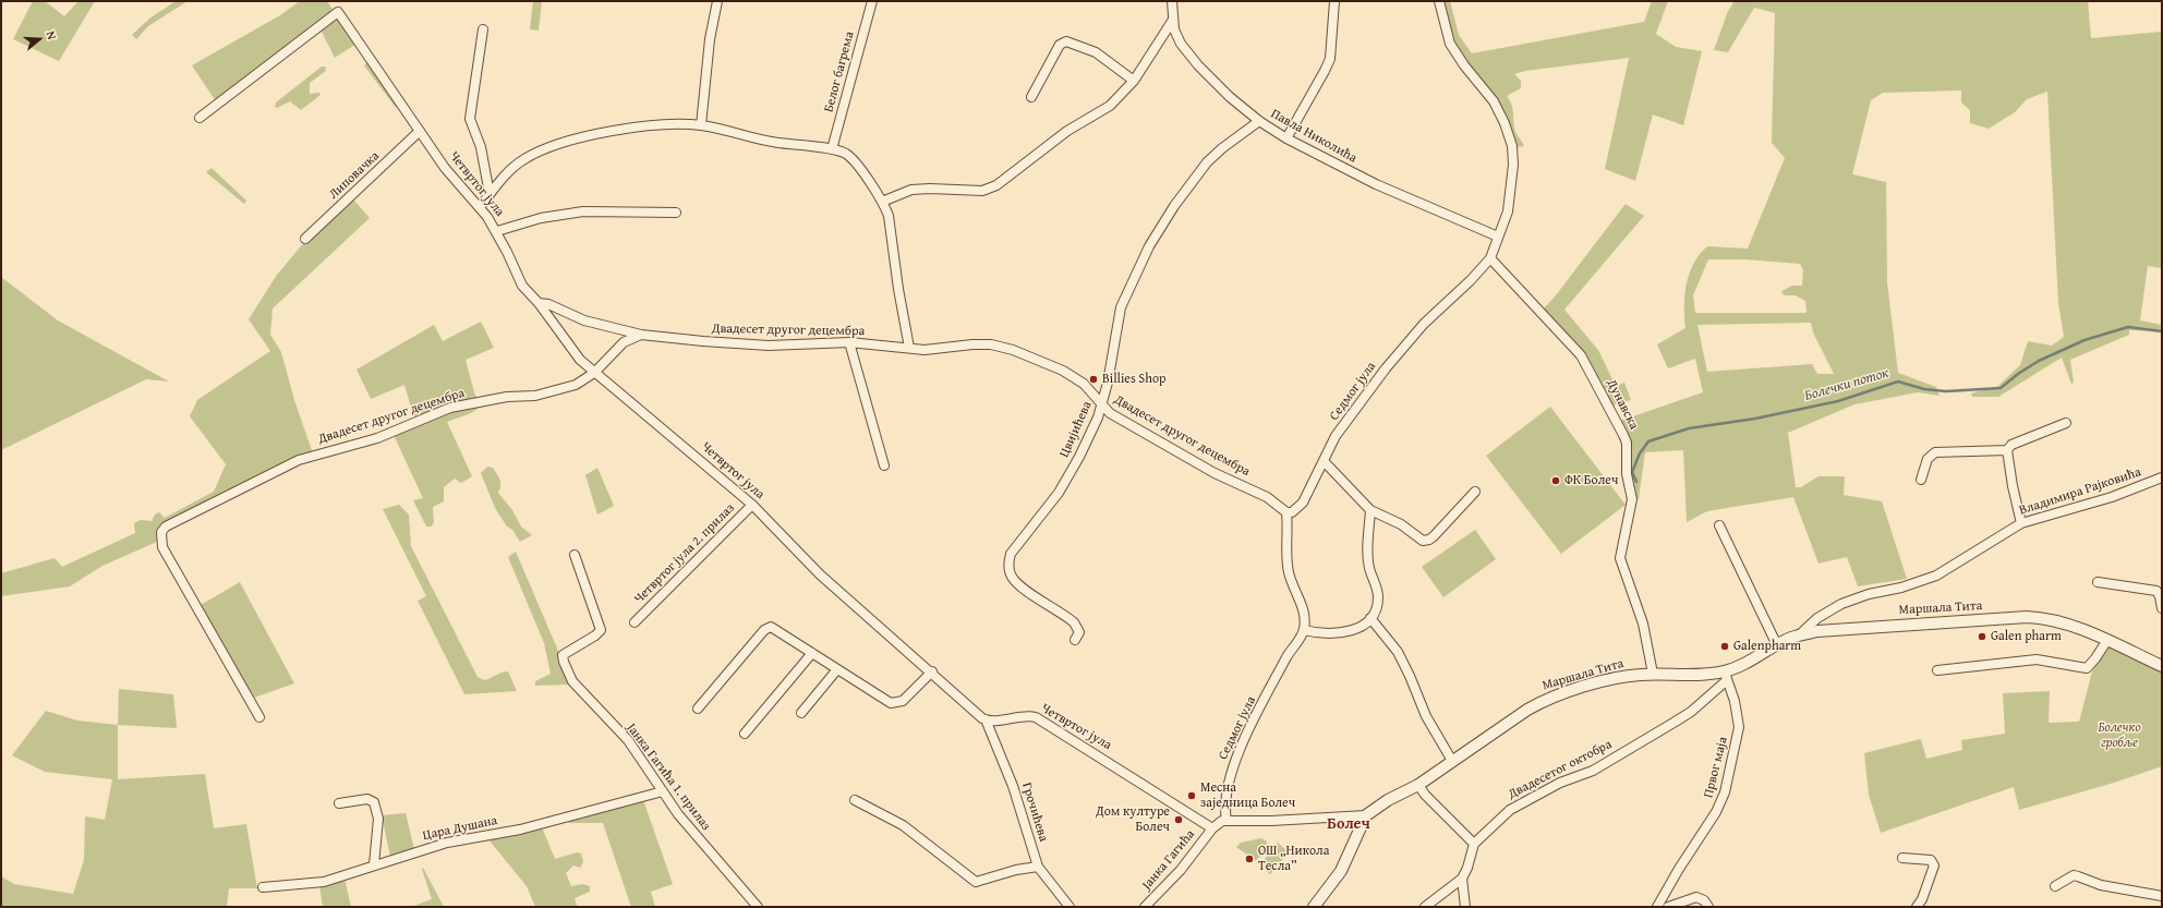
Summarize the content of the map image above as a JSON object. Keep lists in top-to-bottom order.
{
  "streets": {
    "street": [
      "Белог багрема",
      "Павла Николића",
      "Липовачка",
      "Четвртог јула",
      "Двадесет другог децембра",
      "Седмог јула",
      "Дунавска",
      "Цвијићева",
      "Владимира Рајковића",
      "Четвртог јула 2. прилаз",
      "Маршала Тита",
      "Првог маја",
      "Двадесетог октобра",
      "Јанка Гагића 1. прилаз",
      "Грочићева",
      "Цара Душана",
      "Јанка Гагића"
    ]
  },
  "crossings": [
    ["Павла Николића", "Седмог јула"],
    ["Павла Николића", "Цвијићева"],
    ["Липовачка", "Четвртог јула"],
    ["Четвртог јула", "Двадесет другог децембра"],
    ["Четвртог јула", "Четвртог јула 2. прилаз"],
    ["Четвртог јула", "Грочићева"],
    ["Четвртог јула", "Јанка Гагића"],
    ["Двадесет другог децембра", "Седмог јула"],
    ["Двадесет другог децембра", "Цвијићева"],
    ["Седмог јула", "Дунавска"],
    ["Дунавска", "Маршала Тита"],
    ["Владимира Рајковића", "Маршала Тита"],
    ["Маршала Тита", "Првог маја"],
    ["Маршала Тита", "Двадесетог октобра"],
    ["Првог маја", "Двадесетог октобра"],
    ["Јанка Гагића 1. прилаз", "Цара Душана"]
  ],
  "districts": ["Болеч"],
  "water": ["Болечки поток"],
  "parks": ["Болечко гробље"],
  "places": [
    "Billies Shop",
    "ФК Болеч",
    "Galen pharm",
    "Galenpharm",
    "Месна заједница Болеч",
    "Дом културе Болеч",
    "ОШ „Никола Тесла”"
  ],
  "north": "right"
}
